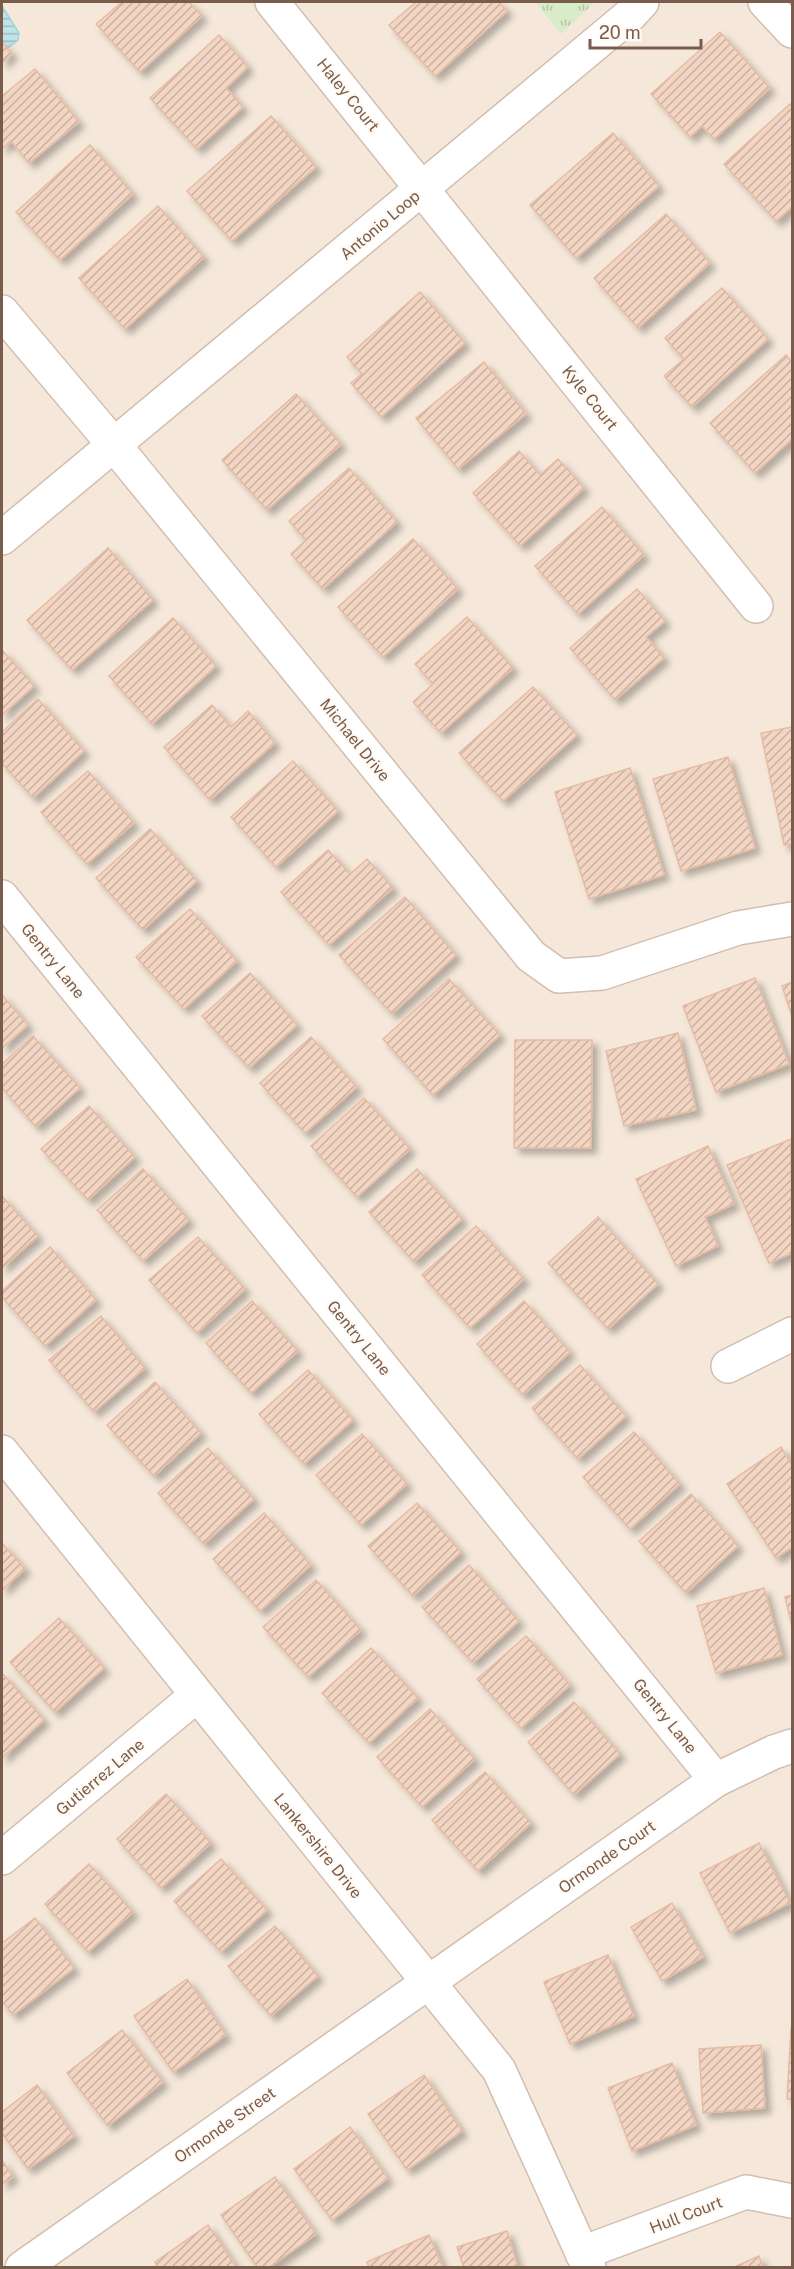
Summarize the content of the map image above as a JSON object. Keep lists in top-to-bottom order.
{
  "streets": {
    "street": [
      "Haley Court",
      "Antonio Loop",
      "Kyle Court",
      "Michael Drive",
      "Gentry Lane",
      "Gutierrez Lane",
      "Lankershire Drive",
      "Ormonde Court",
      "Ormonde Street",
      "Hull Court"
    ]
  },
  "crossings": [
    ["Haley Court", "Antonio Loop"],
    ["Haley Court", "Kyle Court"],
    ["Antonio Loop", "Kyle Court"],
    ["Antonio Loop", "Michael Drive"],
    ["Gentry Lane", "Ormonde Court"],
    ["Gutierrez Lane", "Lankershire Drive"],
    ["Lankershire Drive", "Ormonde Court"],
    ["Lankershire Drive", "Ormonde Street"],
    ["Lankershire Drive", "Hull Court"],
    ["Ormonde Court", "Ormonde Street"]
  ],
  "scale_bar": "20 m"
}
